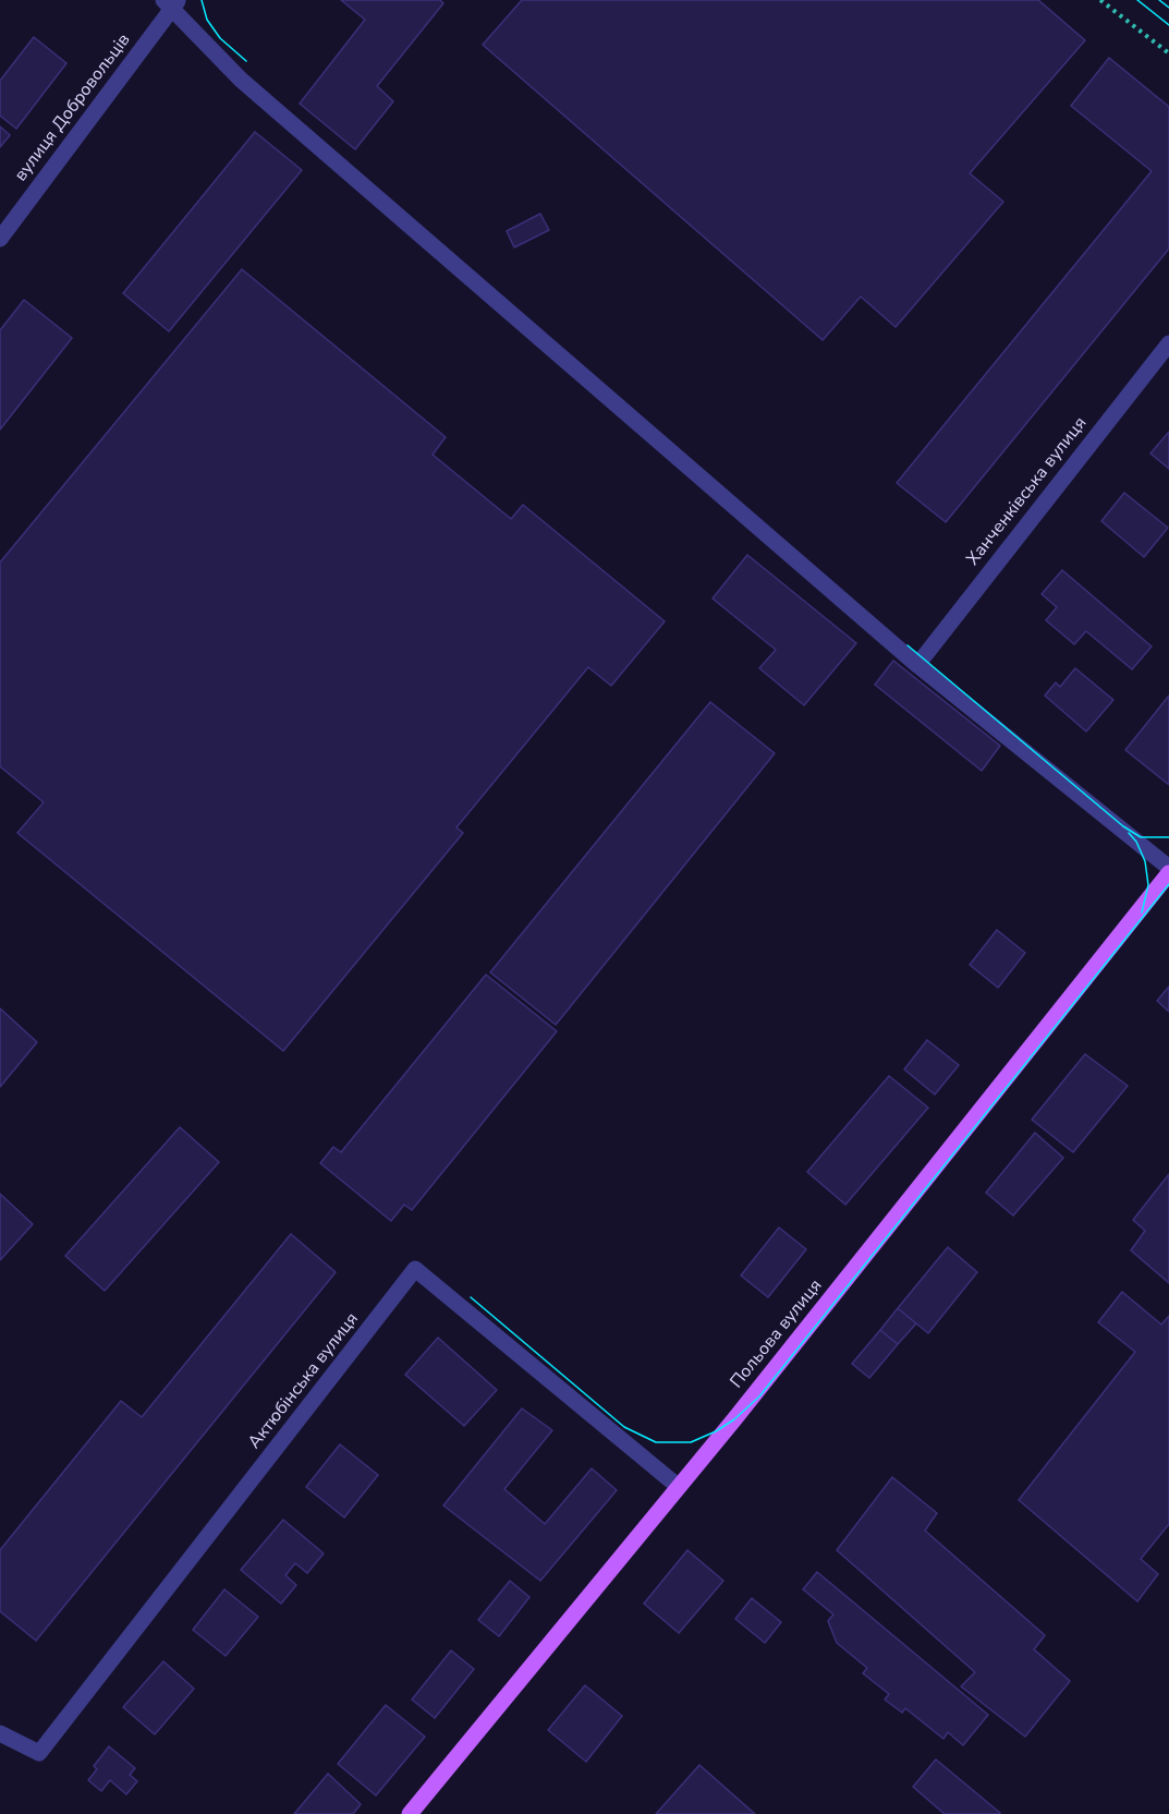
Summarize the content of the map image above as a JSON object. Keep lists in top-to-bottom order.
{
  "streets": {
    "main road": ["Польова вулиця"],
    "street": ["вулиця Добровольців", "Ханченківська вулиця", "Актюбінська вулиця"]
  },
  "crossings": [
    ["Польова вулиця", "Актюбінська вулиця"]
  ]
}
